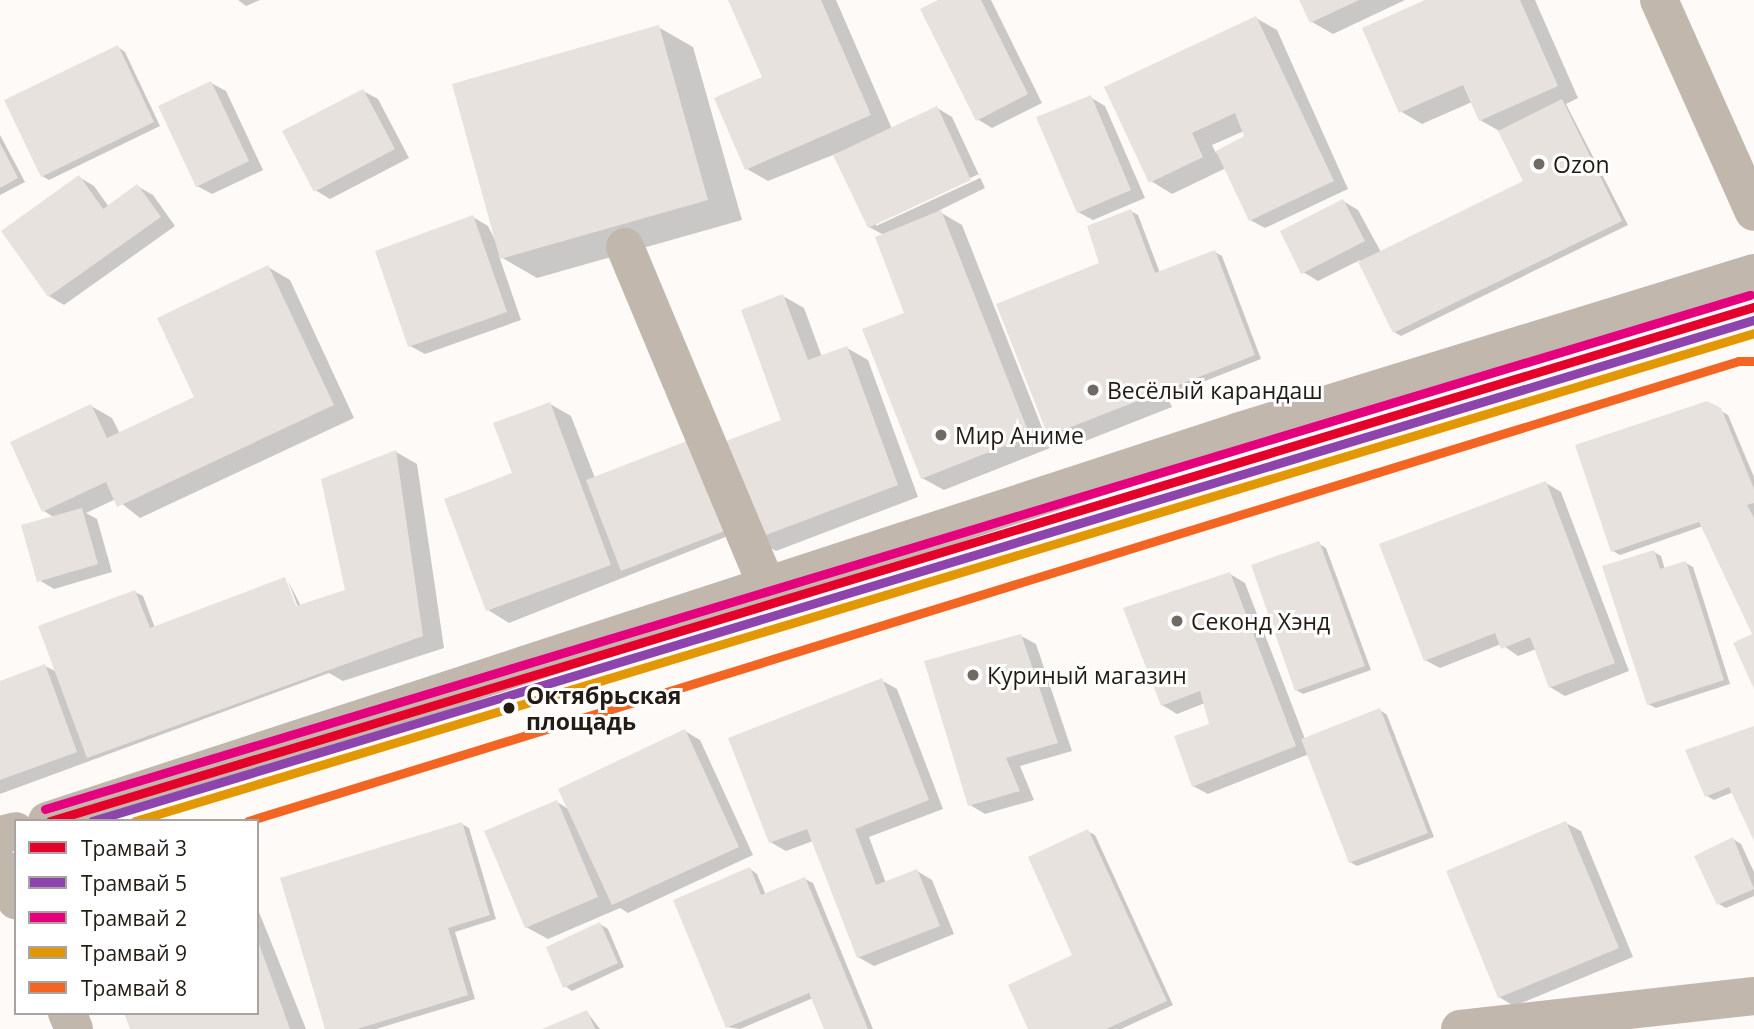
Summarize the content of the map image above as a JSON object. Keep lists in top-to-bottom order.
{
  "places": [
    "Ozon",
    "Весёлый карандаш",
    "Мир Аниме",
    "Секонд Хэнд",
    "Куриный магазин",
    "Октябрьская площадь"
  ],
  "lines": [
    "tram line 2",
    "tram line 3",
    "tram line 5",
    "tram line 9",
    "tram line 8"
  ],
  "legend": [
    "Трамвай 3",
    "Трамвай 5",
    "Трамвай 2",
    "Трамвай 9",
    "Трамвай 8"
  ]
}
